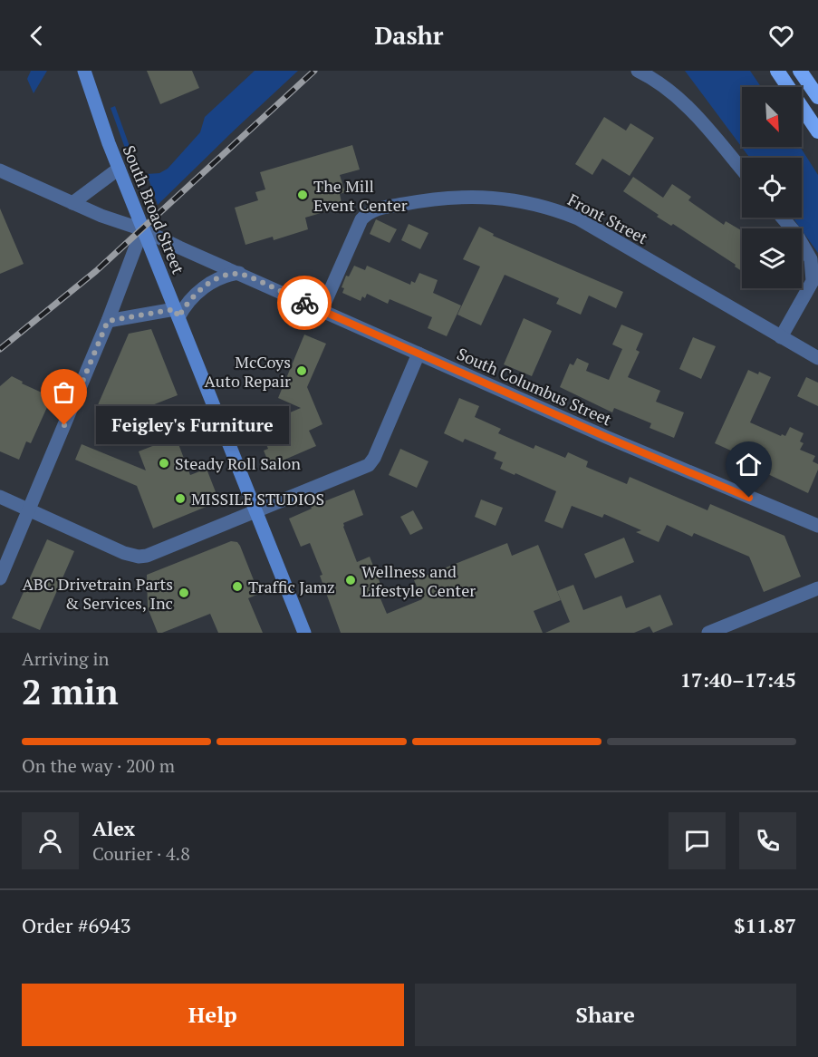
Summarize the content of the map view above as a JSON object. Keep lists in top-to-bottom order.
{
  "streets": {
    "main road": ["South Broad Street"],
    "street": ["Front Street", "South Columbus Street"]
  },
  "crossings": [
    ["South Broad Street", "South Columbus Street"],
    ["Front Street", "South Columbus Street"]
  ],
  "places": [
    "The Mill Event Center",
    "McCoys Auto Repair",
    "Feigley's Furniture",
    "Steady Roll Salon",
    "MISSILE STUDIOS",
    "Wellness and Lifestyle Center",
    "Traffic Jamz",
    "ABC Drivetrain Parts & Services, Inc"
  ],
  "north": "bottom right",
  "page": {
    "header": "Dashr",
    "bubble": "Feigley's Furniture",
    "heading": ["2 min", "Arriving in", "17:40–17:45"],
    "panel": [
      "Alex",
      "Courier · 4.8",
      "Order #6943",
      "$11.87"
    ],
    "bar": "On the way · 200 m",
    "buttons": ["Help", "Share"]
  }
}
